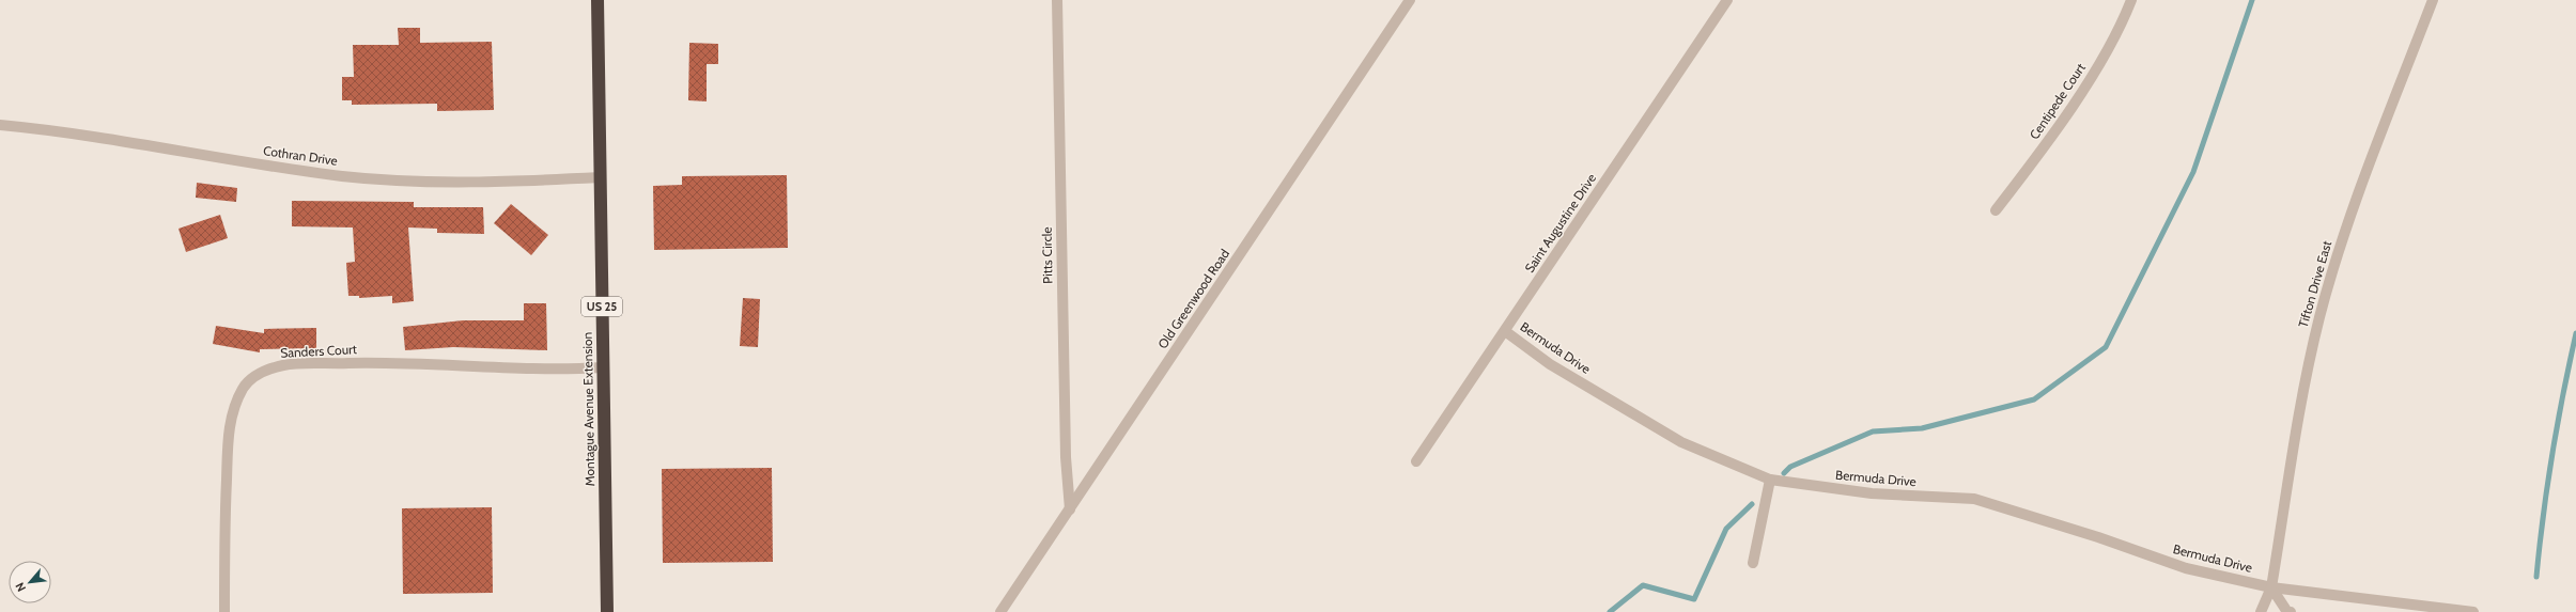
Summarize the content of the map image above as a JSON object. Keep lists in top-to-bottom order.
{
  "streets": {
    "highway": ["US 25", "Montague Avenue Extension"],
    "street": [
      "Centipede Court",
      "Cothran Drive",
      "Saint Augustine Drive",
      "Pitts Circle",
      "Tifton Drive East",
      "Old Greenwood Road",
      "Bermuda Drive",
      "Sanders Court"
    ]
  },
  "crossings": [
    ["Cothran Drive", "Montague Avenue Extension"],
    ["Saint Augustine Drive", "Bermuda Drive"],
    ["Pitts Circle", "Old Greenwood Road"],
    ["Tifton Drive East", "Bermuda Drive"],
    ["Sanders Court", "Montague Avenue Extension"]
  ],
  "north": "bottom left"
}
